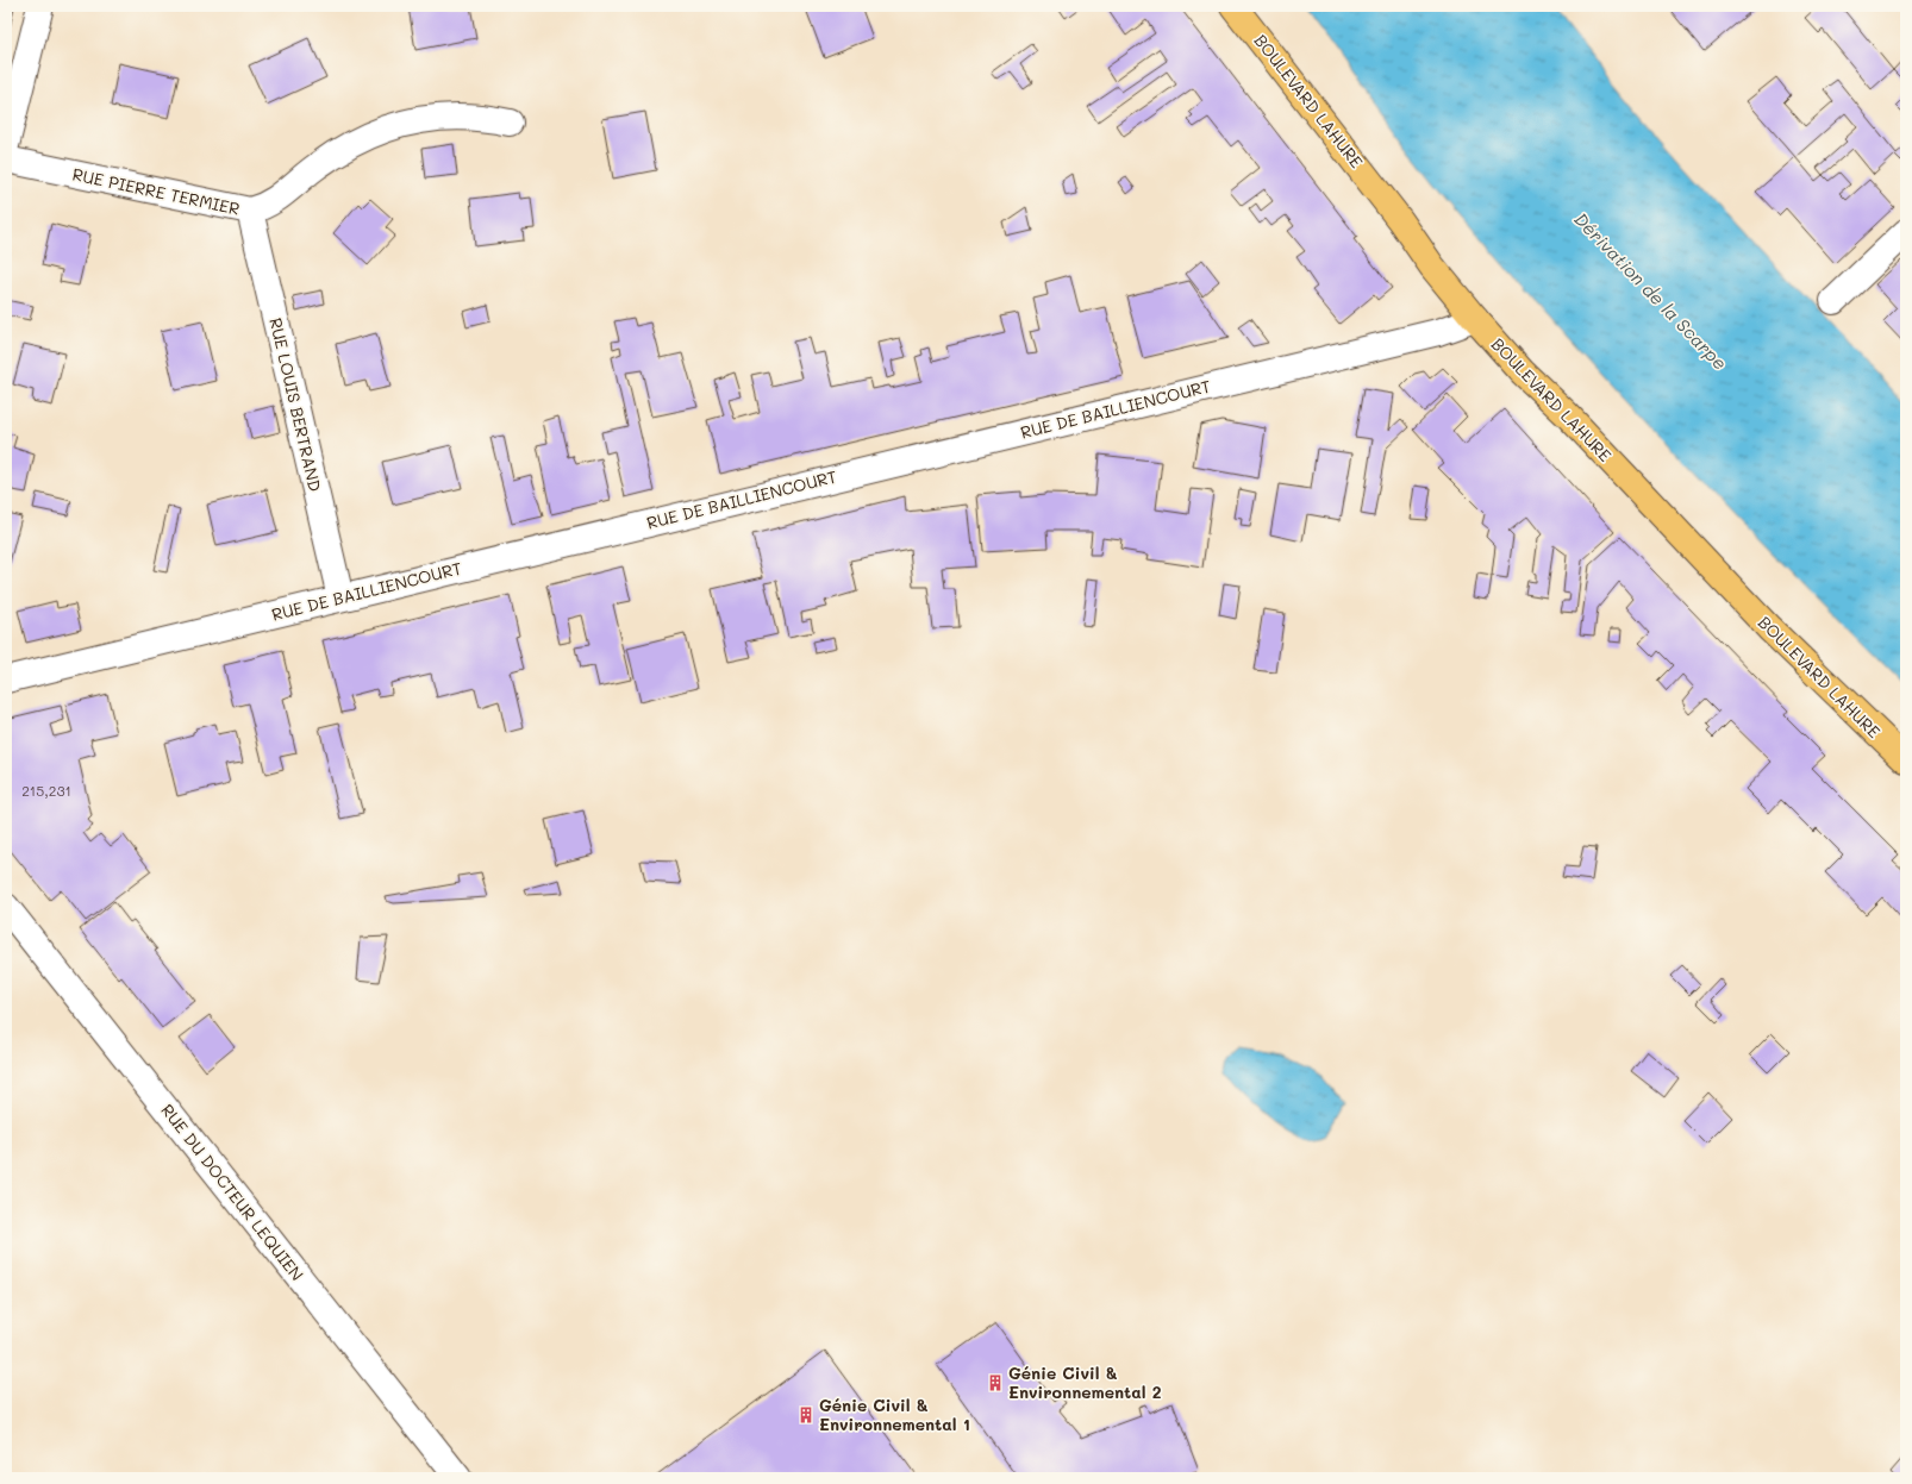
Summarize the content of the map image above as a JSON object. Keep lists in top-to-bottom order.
{
  "streets": {
    "main road": ["BOULEVARD LAHURE"],
    "street": [
      "RUE PIERRE TERMIER",
      "RUE LOUIS BERTRAND",
      "RUE DE BAILLIENCOURT",
      "RUE DU DOCTEUR LEQUIEN"
    ]
  },
  "crossings": [
    ["BOULEVARD LAHURE", "RUE DE BAILLIENCOURT"],
    ["RUE PIERRE TERMIER", "RUE LOUIS BERTRAND"],
    ["RUE LOUIS BERTRAND", "RUE DE BAILLIENCOURT"]
  ],
  "water": ["Dérivation de la Scarpe"],
  "places": {
    "building": ["Génie Civil & Environnemental 2", "Génie Civil & Environnemental 1"]
  },
  "house_numbers": ["215,231"]
}
